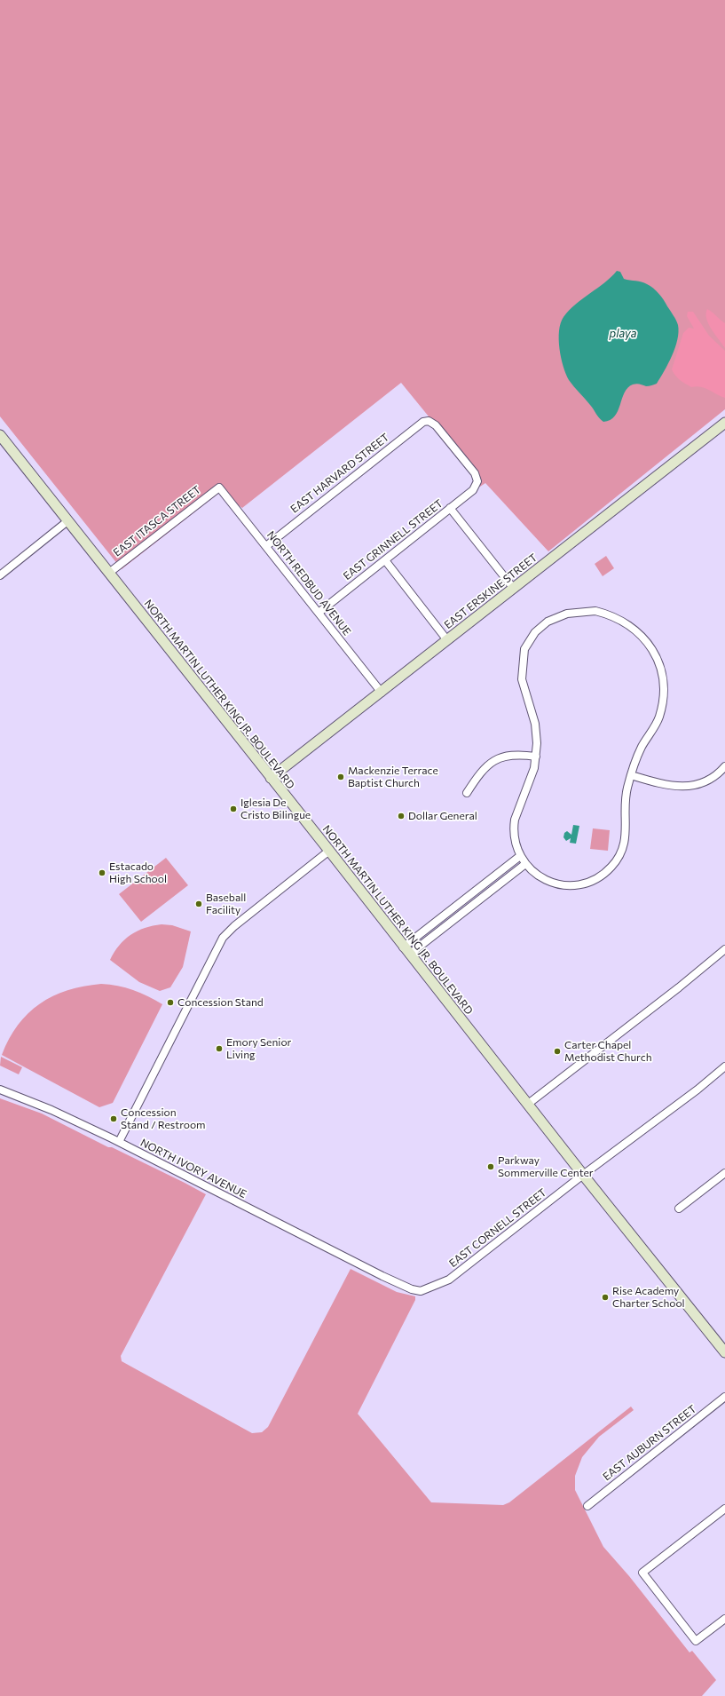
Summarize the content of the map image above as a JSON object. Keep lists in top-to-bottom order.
{
  "streets": {
    "main road": ["EAST ERSKINE STREET", "NORTH MARTIN LUTHER KING JR. BOULEVARD"],
    "street": [
      "EAST HARVARD STREET",
      "EAST ITASCA STREET",
      "EAST GRINNELL STREET",
      "NORTH REDBUD AVENUE",
      "NORTH IVORY AVENUE",
      "EAST CORNELL STREET",
      "EAST AUBURN STREET"
    ]
  },
  "crossings": [
    ["EAST HARVARD STREET", "EAST GRINNELL STREET"],
    ["EAST HARVARD STREET", "NORTH REDBUD AVENUE"],
    ["EAST ITASCA STREET", "NORTH REDBUD AVENUE"],
    ["EAST ITASCA STREET", "NORTH MARTIN LUTHER KING JR. BOULEVARD"],
    ["EAST GRINNELL STREET", "NORTH REDBUD AVENUE"],
    ["NORTH REDBUD AVENUE", "EAST ERSKINE STREET"],
    ["EAST ERSKINE STREET", "NORTH MARTIN LUTHER KING JR. BOULEVARD"],
    ["NORTH MARTIN LUTHER KING JR. BOULEVARD", "EAST CORNELL STREET"],
    ["NORTH IVORY AVENUE", "EAST CORNELL STREET"]
  ],
  "water": ["playa"],
  "places": [
    "Mackenzie Terrace Baptist Church",
    "Iglesia De Cristo Bilingue",
    "Dollar General",
    "Estacado High School",
    "Baseball Facility",
    "Concession Stand",
    "Emory Senior Living",
    "Carter Chapel Methodist Church",
    "Concession Stand / Restroom",
    "Parkway Sommerville Center",
    "Rise Academy Charter School"
  ]
}
